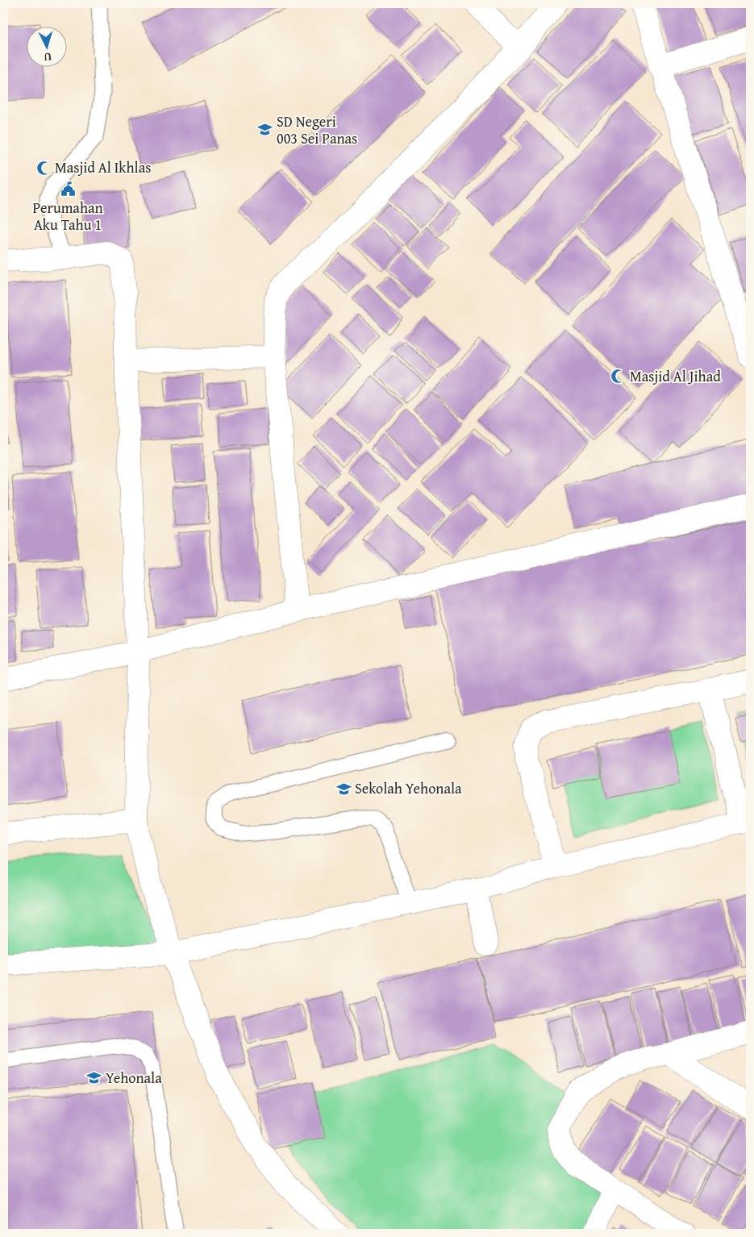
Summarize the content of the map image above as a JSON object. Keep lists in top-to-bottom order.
{
  "places": {
    "school or university": ["SD Negeri 003 Sei Panas", "Sekolah Yehonala", "Yehonala"],
    "mosque": ["Masjid Al Ikhlas", "Masjid Al Jihad"],
    "public building": ["Perumahan Aku Tahu 1"]
  },
  "north": "bottom"
}
